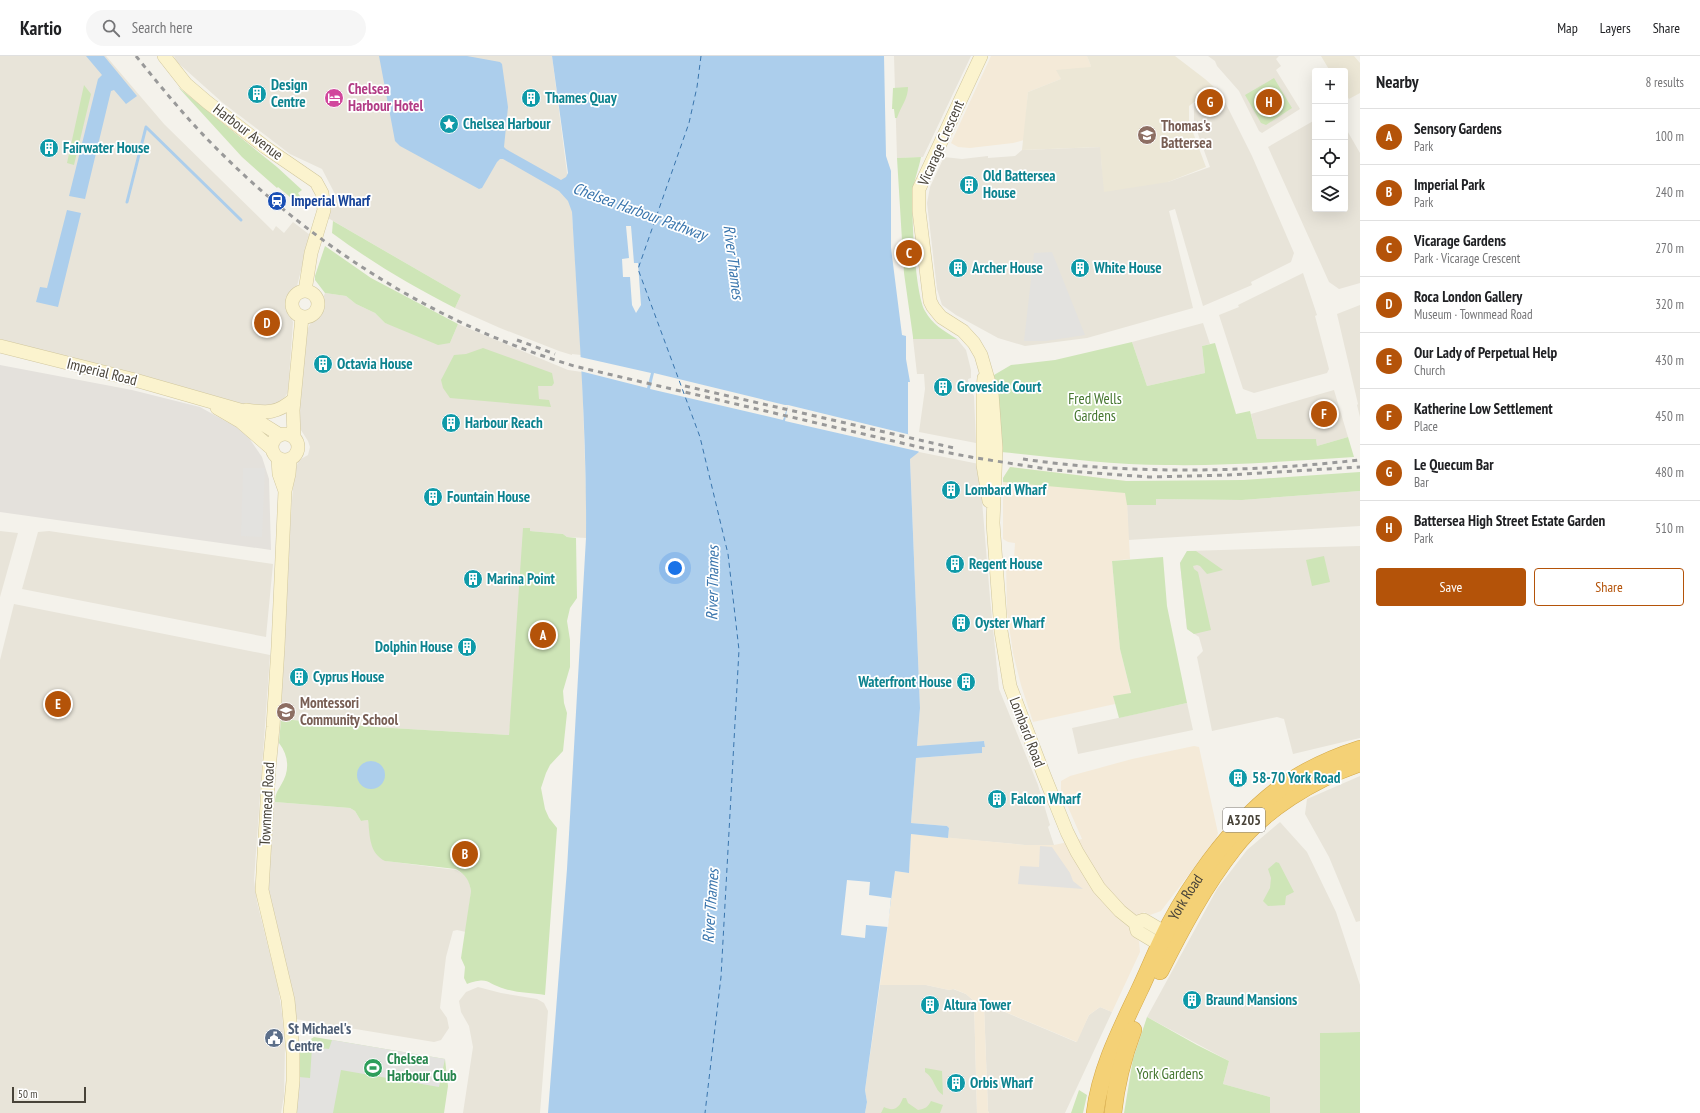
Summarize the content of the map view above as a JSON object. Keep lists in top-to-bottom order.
{
  "streets": {
    "highway": ["A3205", "York Road"],
    "street": [
      "Harbour Avenue",
      "Vicarage Crescent",
      "Imperial Road",
      "Lombard Road",
      "Townmead Road"
    ]
  },
  "crossings": [
    ["Harbour Avenue", "Townmead Road"],
    ["Vicarage Crescent", "Lombard Road"],
    ["Imperial Road", "Townmead Road"],
    ["Lombard Road", "York Road"]
  ],
  "water": ["Chelsea Harbour Pathway", "River Thames"],
  "parks": ["Fred Wells Gardens", "York Gardens"],
  "places": {
    "building": [
      "Design Centre",
      "Thames Quay",
      "Fairwater House",
      "Old Battersea House",
      "Archer House",
      "White House",
      "Octavia House",
      "Groveside Court",
      "Harbour Reach",
      "Lombard Wharf",
      "Fountain House",
      "Regent House",
      "Marina Point",
      "Oyster Wharf",
      "Dolphin House",
      "Cyprus House",
      "Waterfront House",
      "58-70 York Road",
      "Falcon Wharf",
      "Braund Mansions",
      "Altura Tower",
      "Orbis Wharf"
    ],
    "hotel": ["Chelsea Harbour Hotel"],
    "place": ["Chelsea Harbour"],
    "school or university": ["Thomas's Battersea", "Montessori Community School"],
    "station": ["Imperial Wharf"],
    "public building": ["St Michael's Centre"],
    "sports": ["Chelsea Harbour Club"]
  },
  "scale_bar": "50 m",
  "page": {
    "header": "Kartio",
    "search": "Search here",
    "nav": ["Map", "Layers", "Share"],
    "heading": ["Nearby", "8 results"],
    "map_buttons": ["+", "−"],
    "pins": [
      "G",
      "H",
      "C",
      "D",
      "F",
      "A",
      "E",
      "B"
    ],
    "list": [
      {
        "mark": "A",
        "name": "Sensory Gardens",
        "note": "Park",
        "value": "100 m"
      },
      {
        "mark": "B",
        "name": "Imperial Park",
        "note": "Park",
        "value": "240 m"
      },
      {
        "mark": "C",
        "name": "Vicarage Gardens",
        "note": "Park · Vicarage Crescent",
        "value": "270 m"
      },
      {
        "mark": "D",
        "name": "Roca London Gallery",
        "note": "Museum · Townmead Road",
        "value": "320 m"
      },
      {
        "mark": "E",
        "name": "Our Lady of Perpetual Help",
        "note": "Church",
        "value": "430 m"
      },
      {
        "mark": "F",
        "name": "Katherine Low Settlement",
        "note": "Place",
        "value": "450 m"
      },
      {
        "mark": "G",
        "name": "Le Quecum Bar",
        "note": "Bar",
        "value": "480 m"
      },
      {
        "mark": "H",
        "name": "Battersea High Street Estate Garden",
        "note": "Park",
        "value": "510 m"
      }
    ],
    "buttons": ["Save", "Share"],
    "scale": "50 m"
  }
}
